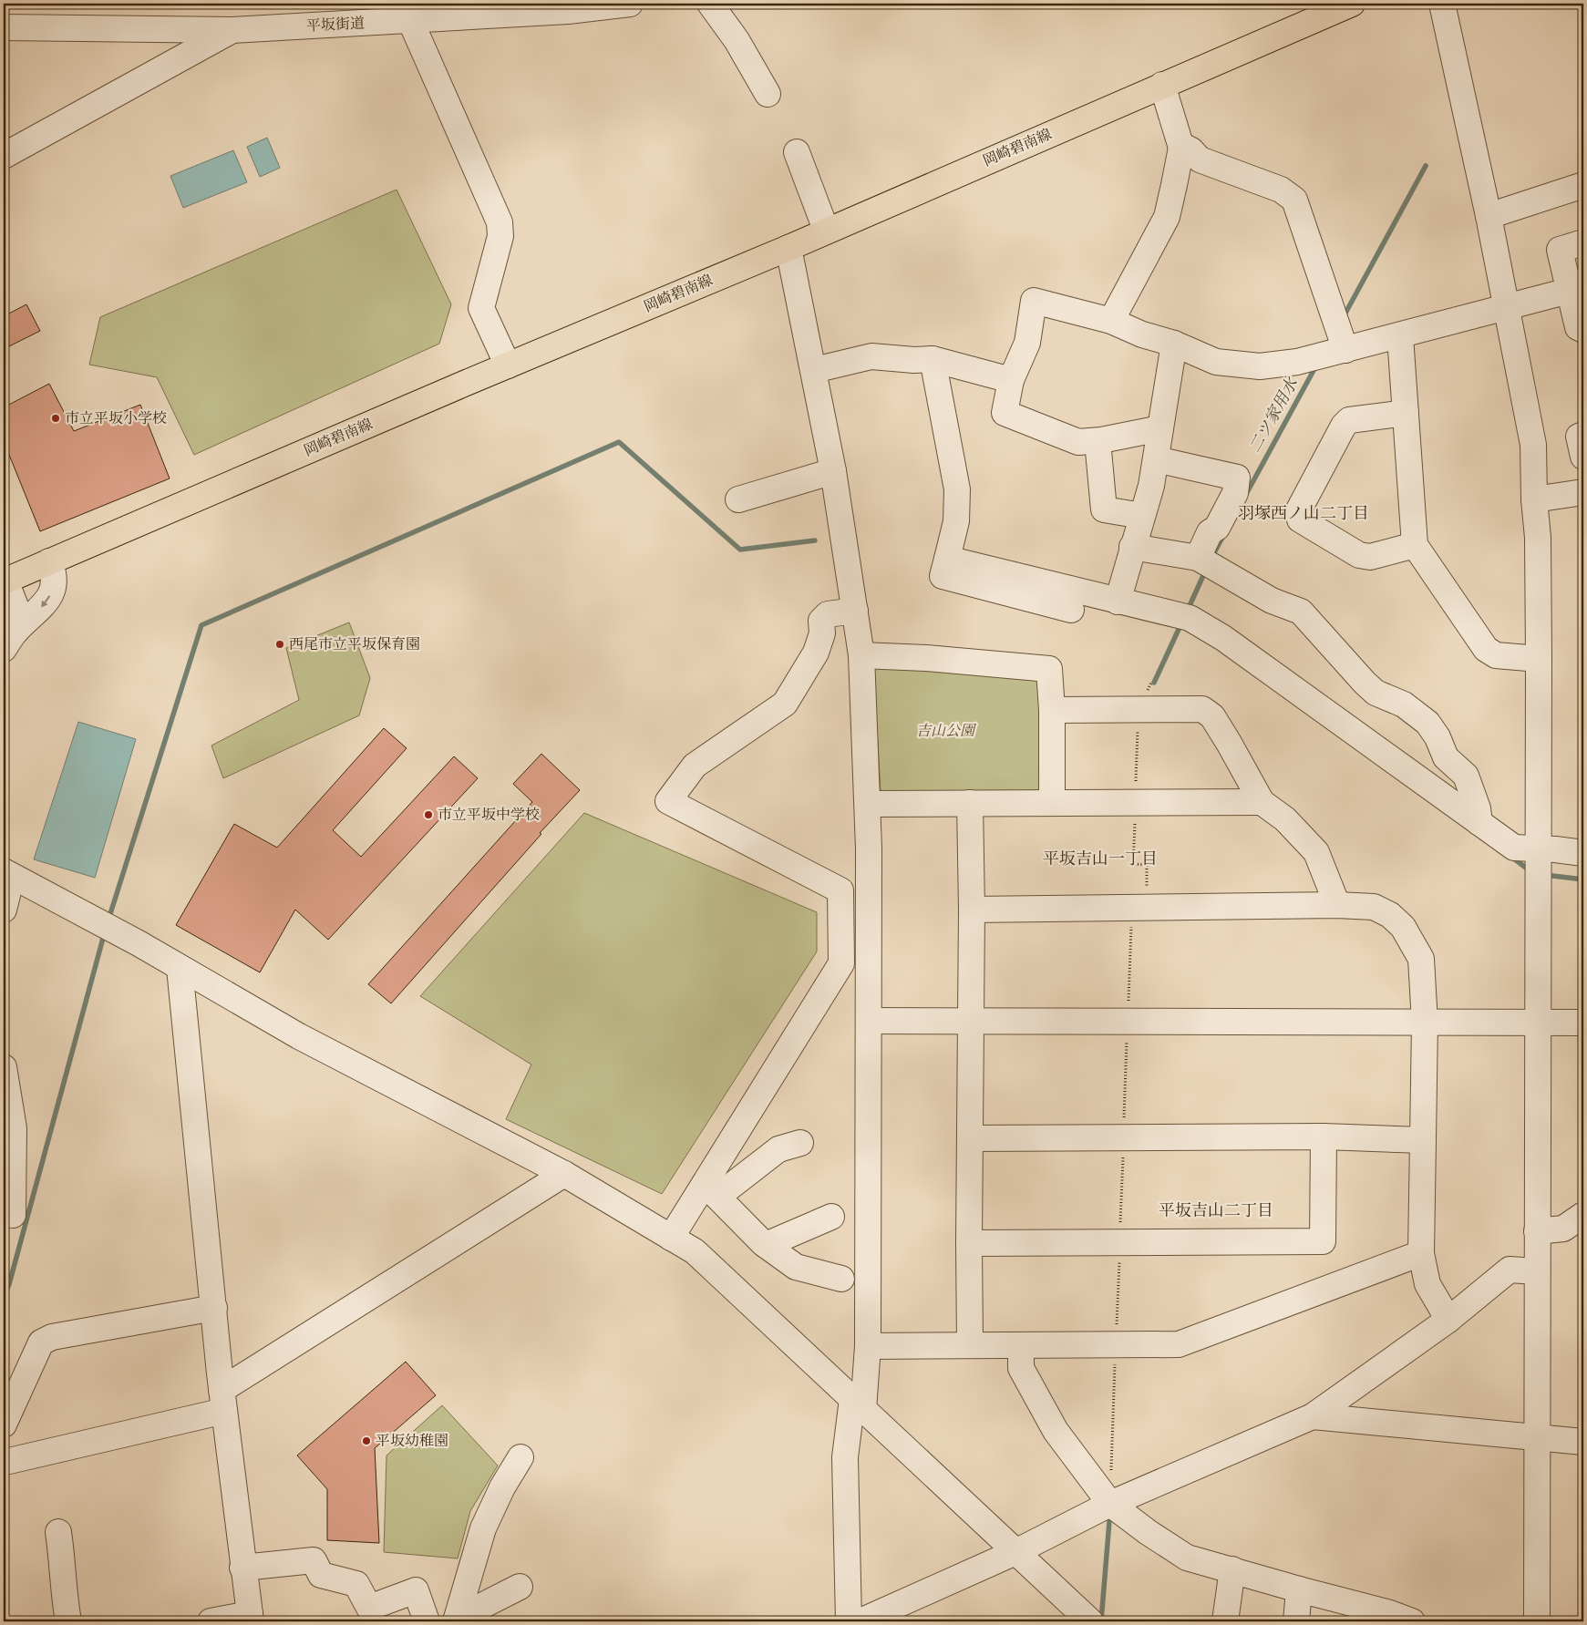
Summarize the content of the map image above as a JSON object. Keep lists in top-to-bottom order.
{
  "streets": {
    "main road": ["岡崎碧南線"],
    "street": ["平坂街道"]
  },
  "districts": ["羽塚西ノ山二丁目", "平坂吉山一丁目", "平坂吉山二丁目"],
  "water": ["二ツ家用水"],
  "parks": ["吉山公園"],
  "places": [
    "市立平坂小学校",
    "西尾市立平坂保育園",
    "市立平坂中学校",
    "平坂幼稚園"
  ]
}
